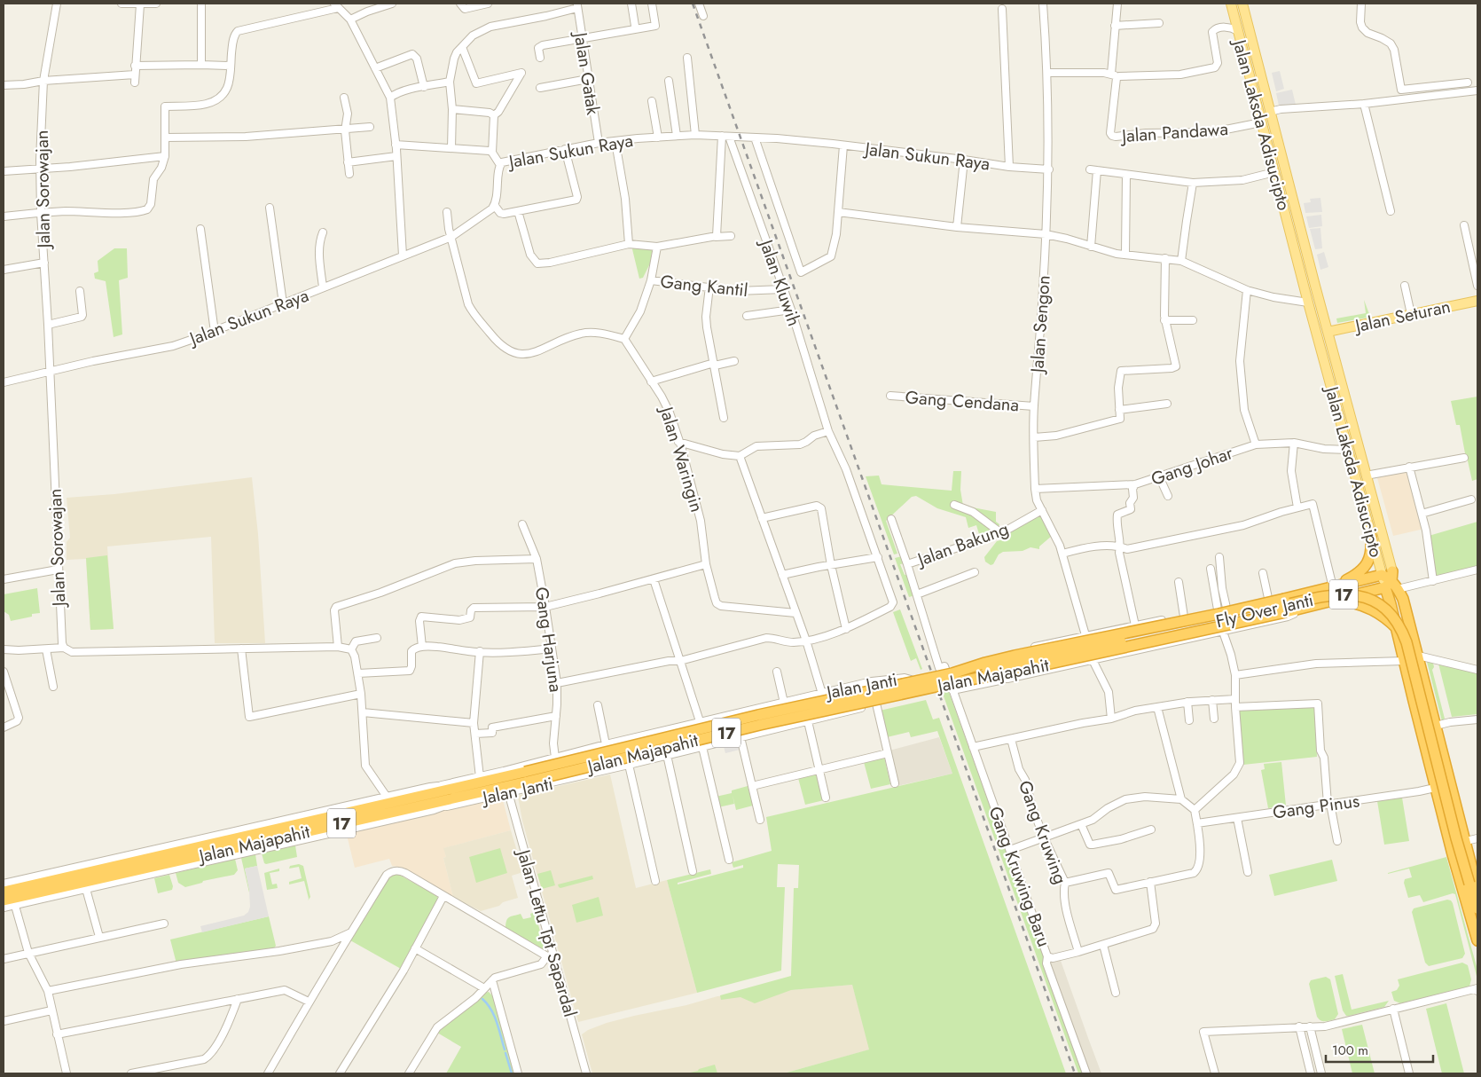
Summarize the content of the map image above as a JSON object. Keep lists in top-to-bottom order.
{
  "streets": {
    "highway": [
      "Jalan Laksda Adisucipto",
      "17",
      "Fly Over Janti",
      "Jalan Majapahit"
    ],
    "main road": ["Jalan Seturan"],
    "street": [
      "Jalan Gatak",
      "Jalan Pandawa",
      "Jalan Sukun Raya",
      "Jalan Sorowajan",
      "Jalan Kluwih",
      "Gang Kantil",
      "Jalan Sengon",
      "Gang Cendana",
      "Jalan Waringin",
      "Gang Johar",
      "Jalan Bakung",
      "Gang Harjuna",
      "Jalan Janti",
      "Gang Pinus",
      "Gang Kruwing",
      "Gang Kruwing Baru",
      "Jalan Lettu Tpt Sapardal"
    ]
  },
  "crossings": [
    ["Jalan Gatak", "Jalan Sukun Raya"],
    ["Jalan Laksda Adisucipto", "Jalan Pandawa"],
    ["Jalan Laksda Adisucipto", "Jalan Seturan"],
    ["Jalan Laksda Adisucipto", "Gang Johar"],
    ["Jalan Laksda Adisucipto", "17"],
    ["Jalan Laksda Adisucipto", "Fly Over Janti"],
    ["Jalan Laksda Adisucipto", "Jalan Majapahit"],
    ["Jalan Laksda Adisucipto", "Gang Pinus"],
    ["Jalan Sukun Raya", "Jalan Sorowajan"],
    ["Jalan Sukun Raya", "Jalan Kluwih"],
    ["Jalan Sukun Raya", "Jalan Sengon"],
    ["Jalan Kluwih", "Gang Kantil"],
    ["Jalan Sengon", "Gang Cendana"],
    ["Jalan Sengon", "Gang Johar"],
    ["Jalan Sengon", "Jalan Bakung"],
    ["17", "Fly Over Janti"],
    ["17", "Jalan Majapahit"],
    ["Fly Over Janti", "Jalan Majapahit"],
    ["Gang Harjuna", "Jalan Janti"],
    ["Jalan Majapahit", "Jalan Janti"],
    ["Jalan Majapahit", "Gang Kruwing Baru"],
    ["Jalan Janti", "Jalan Lettu Tpt Sapardal"]
  ],
  "scale_bar": "100 m"
}
